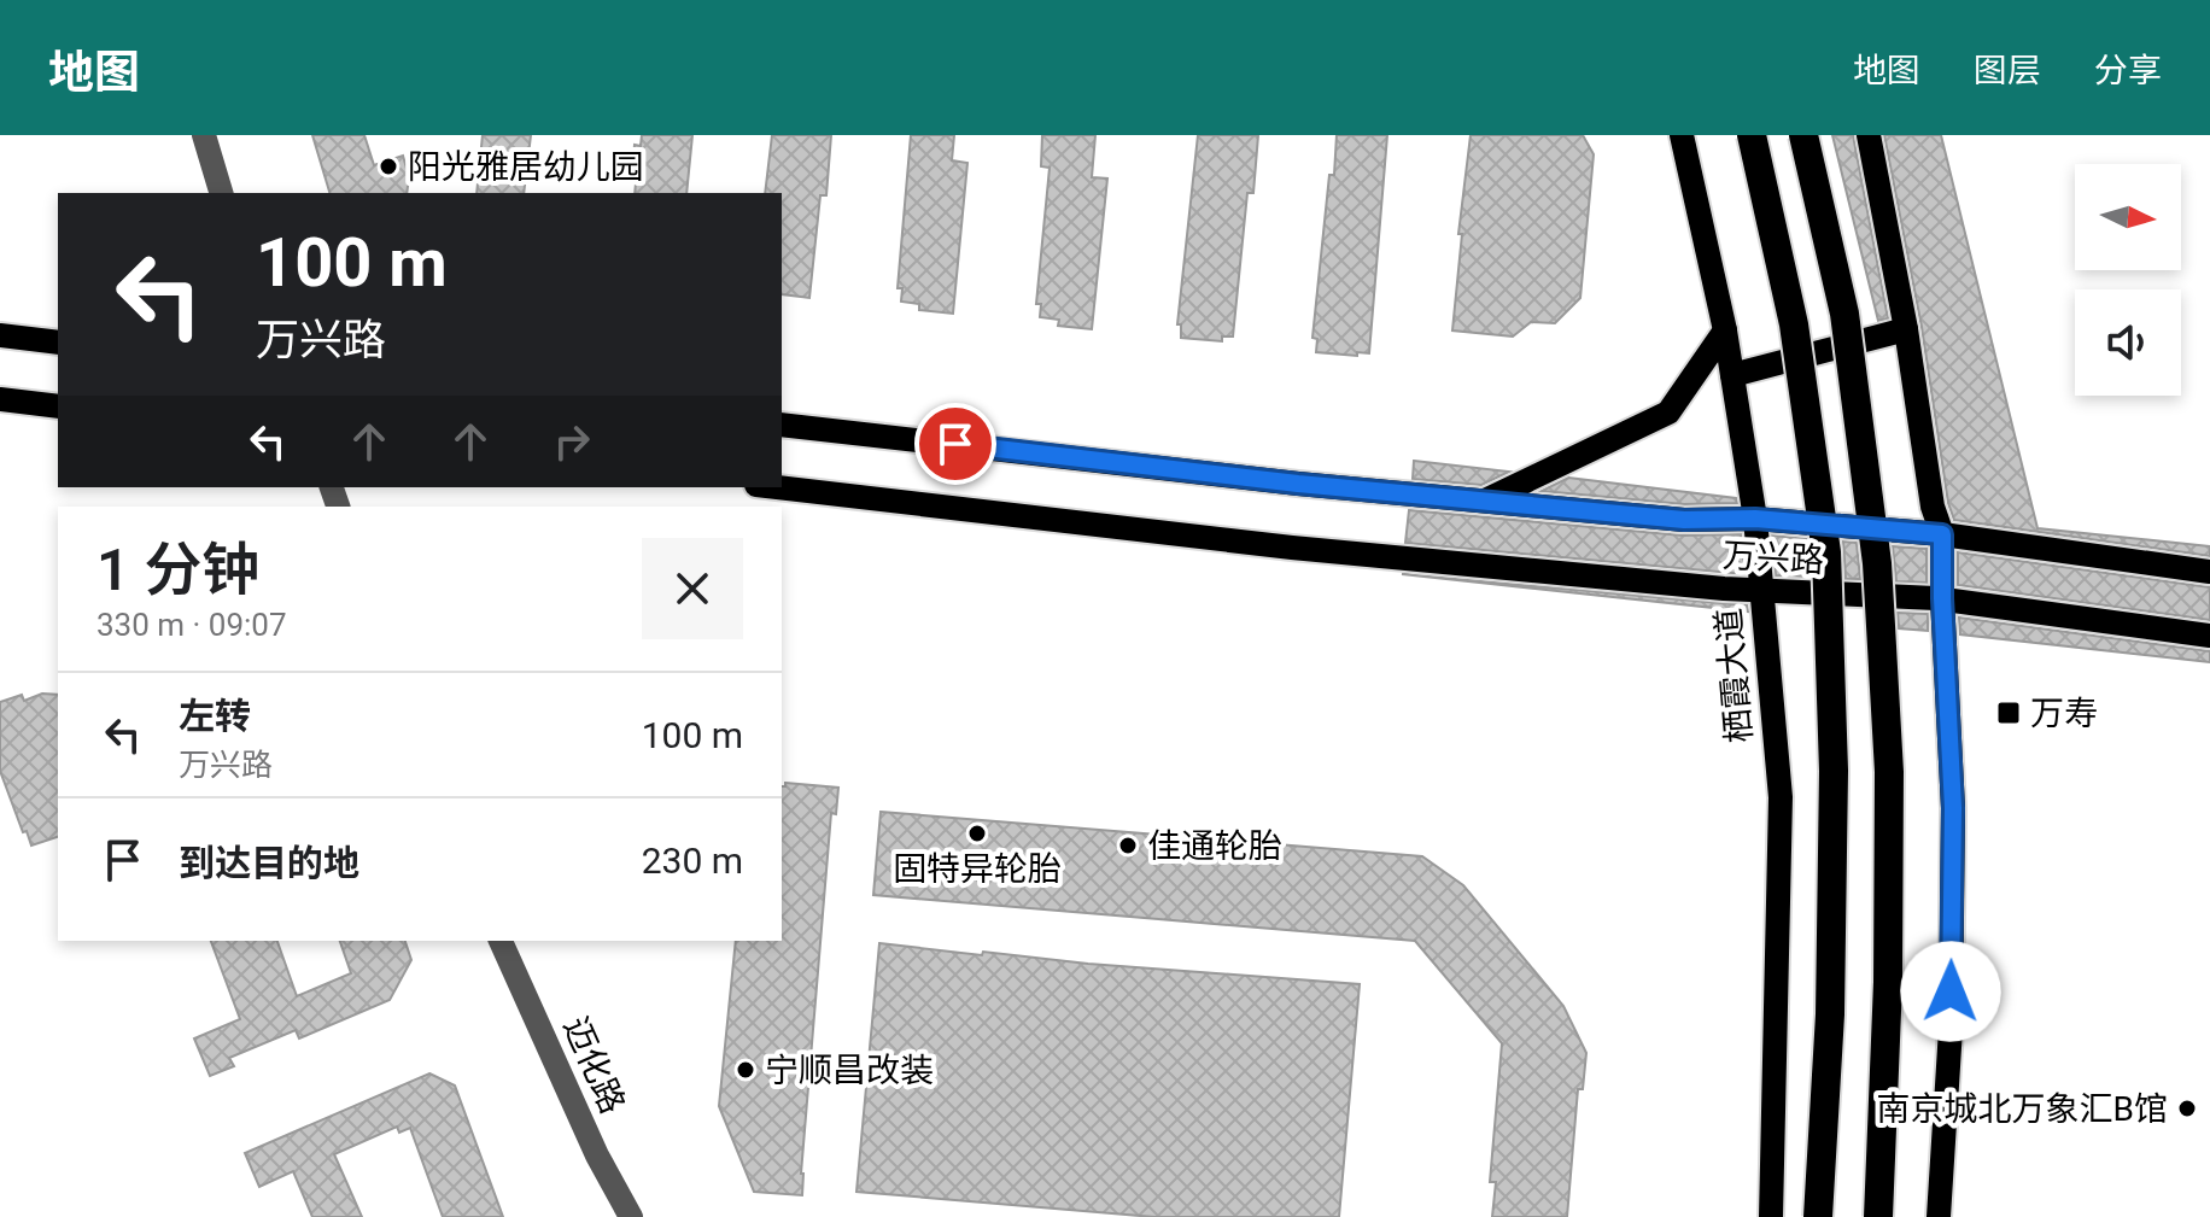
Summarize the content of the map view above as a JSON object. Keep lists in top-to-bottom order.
{
  "streets": {
    "main road": ["万兴路", "栖霞大道"],
    "street": ["迈化路"]
  },
  "crossings": [
    ["万兴路", "栖霞大道"]
  ],
  "places": {
    "other": [
      "阳光雅居幼儿园",
      "固特异轮胎",
      "佳通轮胎",
      "宁顺昌改装",
      "南京城北万象汇B馆"
    ],
    "transit": ["万寿"]
  },
  "north": "right",
  "page": {
    "header": "地图",
    "nav": ["地图", "图层", "分享"],
    "turn": ["100 m", "万兴路"],
    "heading": ["1 分钟", "330 m · 09:07"],
    "list": [
      {
        "name": "左转",
        "note": "万兴路",
        "value": "100 m"
      },
      {
        "name": "到达目的地",
        "value": "230 m"
      }
    ]
  }
}
